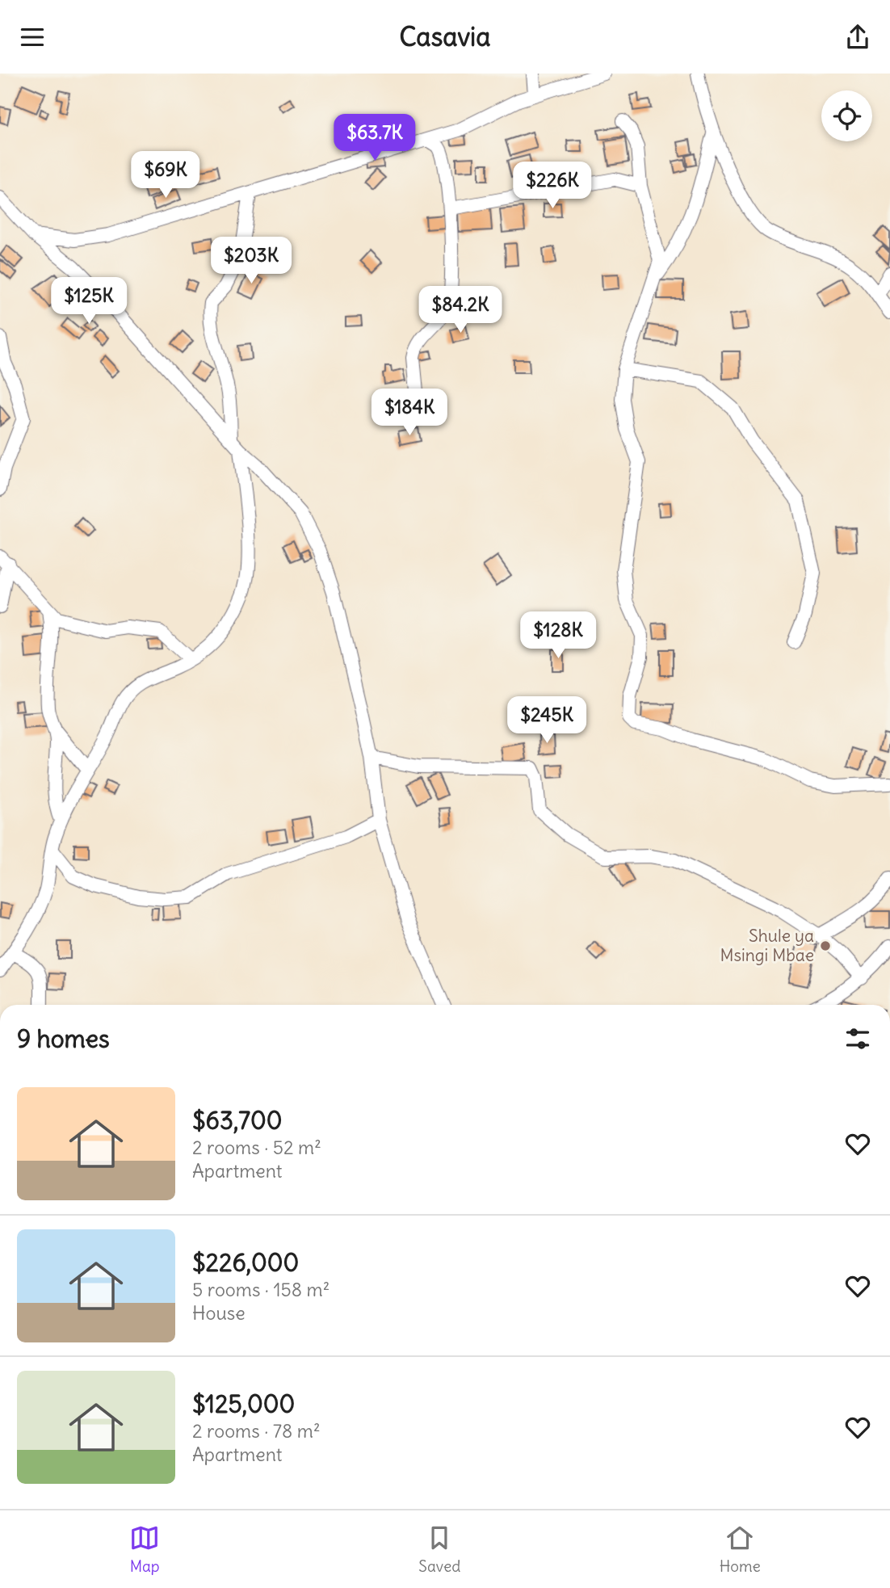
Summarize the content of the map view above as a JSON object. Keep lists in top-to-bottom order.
{
  "places": ["Shule ya Msingi Mbae"],
  "page": {
    "header": "Casavia",
    "price": [
      "$63.7K",
      "$69K",
      "$226K",
      "$203K",
      "$125K",
      "$84.2K",
      "$184K",
      "$128K",
      "$245K"
    ],
    "heading": "9 homes",
    "list": [
      {
        "name": "$63,700",
        "note": "2 rooms · 52 m² · Apartment"
      },
      {
        "name": "$226,000",
        "note": "5 rooms · 158 m² · House"
      },
      {
        "name": "$125,000",
        "note": "2 rooms · 78 m² · Apartment"
      }
    ],
    "tabs": ["Map", "Saved", "Home"]
  }
}
